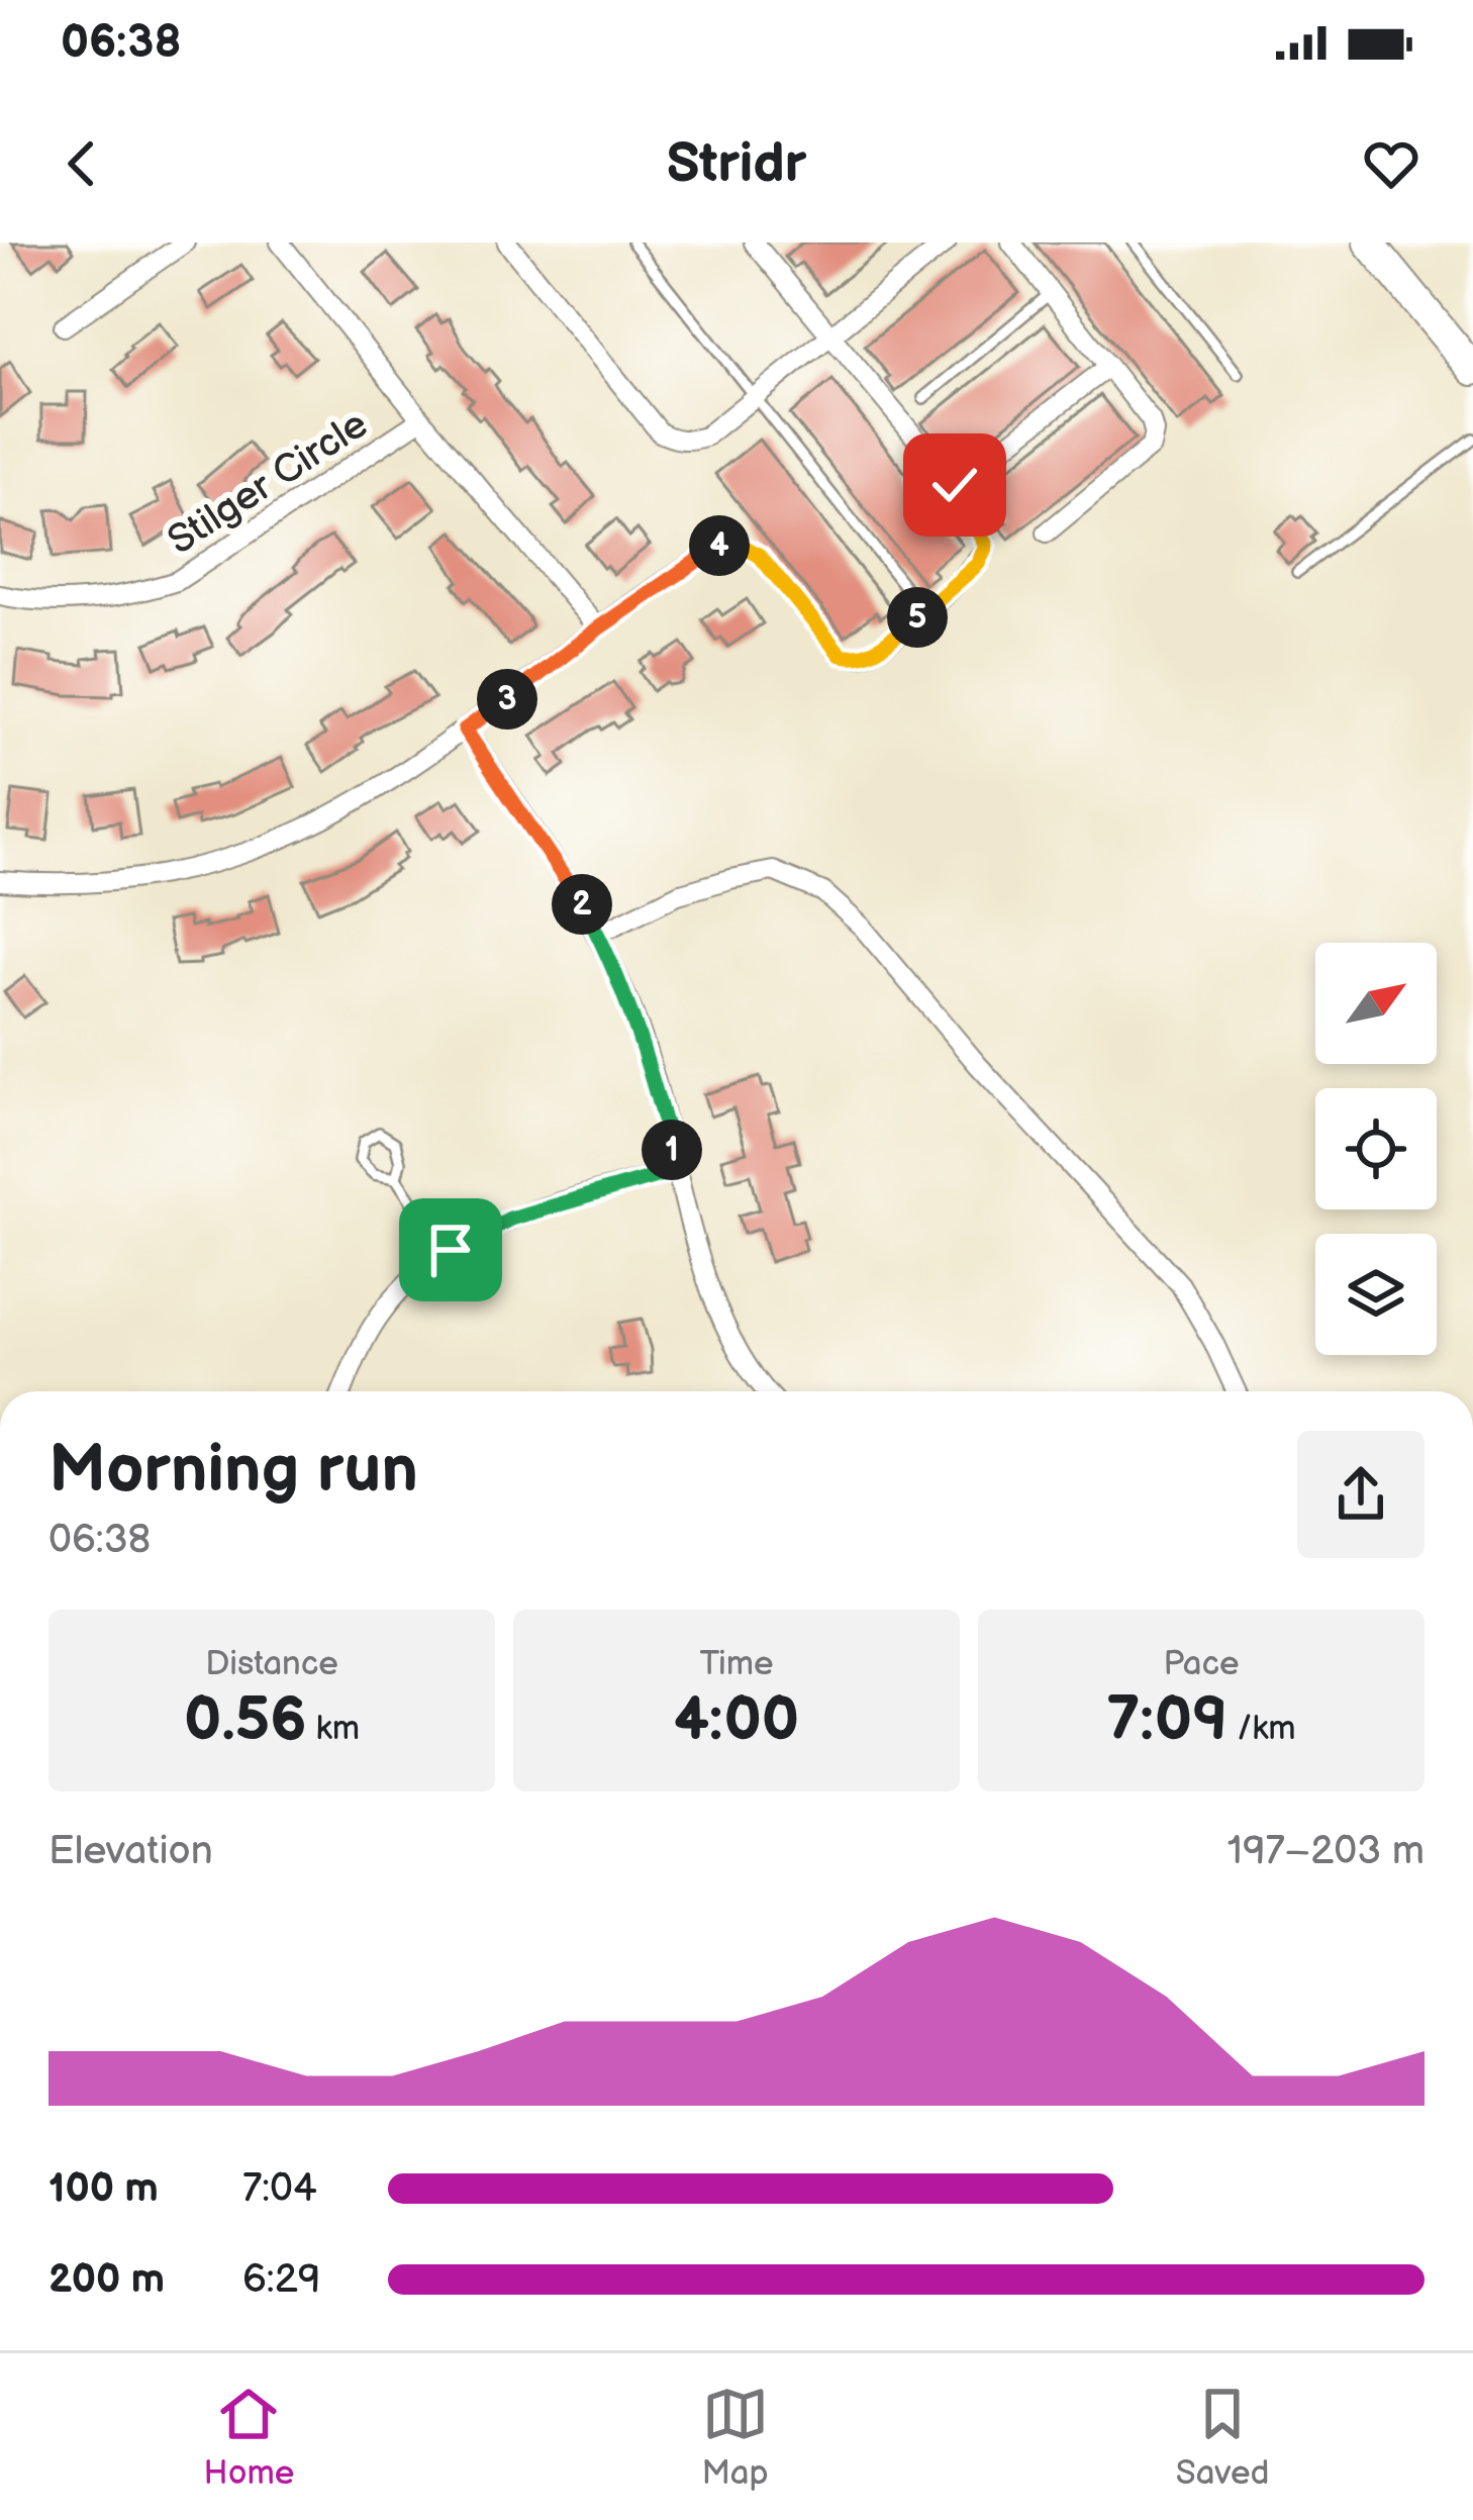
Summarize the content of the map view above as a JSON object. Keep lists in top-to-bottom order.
{
  "streets": {
    "street": ["Stilger Circle"]
  },
  "north": "top right",
  "page": {
    "status": "06:38",
    "header": "Stridr",
    "pins": [
      "4",
      "5",
      "3",
      "2",
      "1"
    ],
    "heading": ["Morning run", "06:38"],
    "stats": [
      ["Distance", "0.56 km"],
      ["Time", "4:00"],
      ["Pace", "7:09 /km"]
    ],
    "chart": ["Elevation", "197–203 m"],
    "list": [
      {
        "name": "100 m",
        "note": "7:04"
      },
      {
        "name": "200 m",
        "note": "6:29"
      }
    ],
    "tabs": ["Home", "Map", "Saved"]
  }
}
